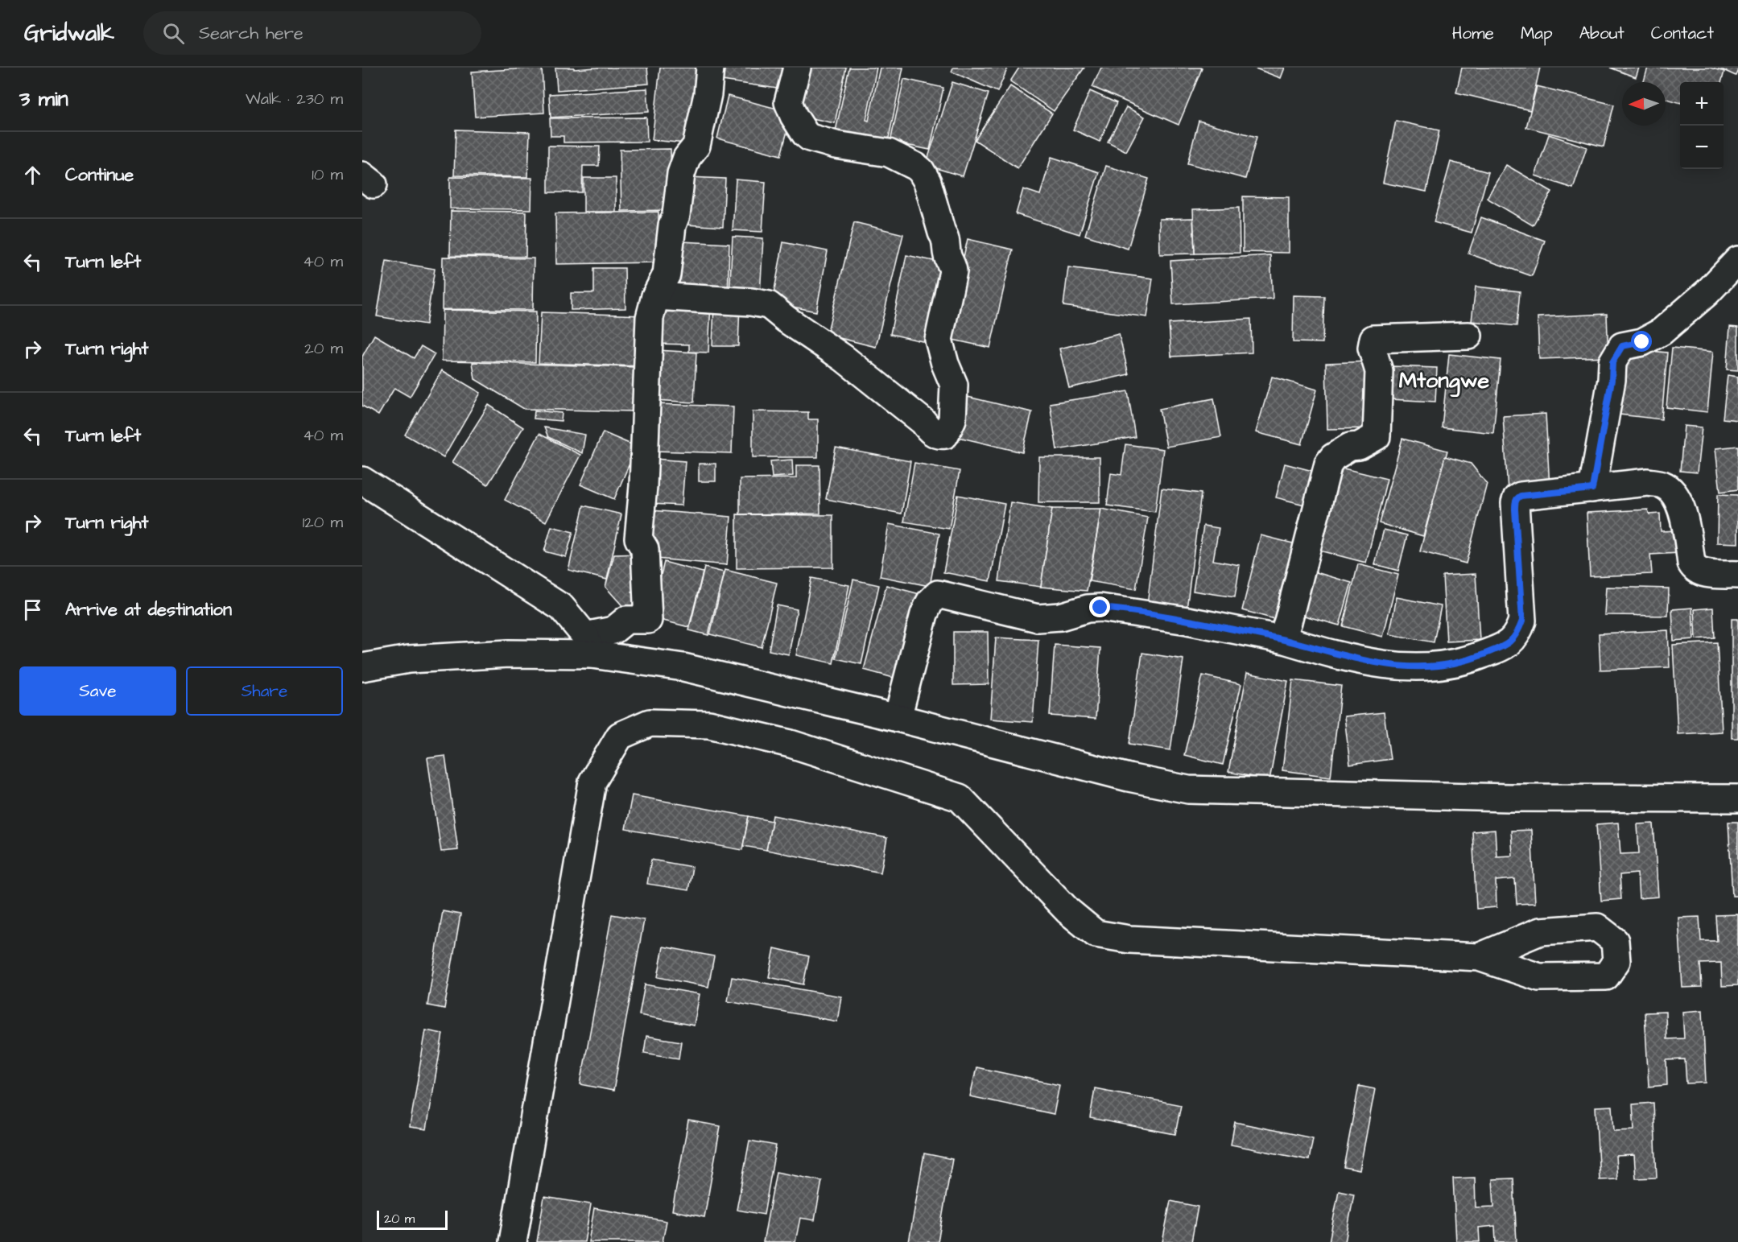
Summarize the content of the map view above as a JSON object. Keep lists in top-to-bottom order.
{
  "districts": ["Mtongwe"],
  "scale_bar": "20 m",
  "north": "left",
  "page": {
    "header": "Gridwalk",
    "search": "Search here",
    "nav": [
      "Home",
      "Map",
      "About",
      "Contact"
    ],
    "heading": ["3 min", "Walk · 230 m"],
    "map_buttons": ["+", "−"],
    "list": [
      ["Continue", "10 m"],
      ["Turn left", "40 m"],
      ["Turn right", "20 m"],
      ["Turn left", "40 m"],
      ["Turn right", "120 m"],
      "Arrive at destination"
    ],
    "buttons": ["Save", "Share"],
    "scale": "20 m"
  }
}
